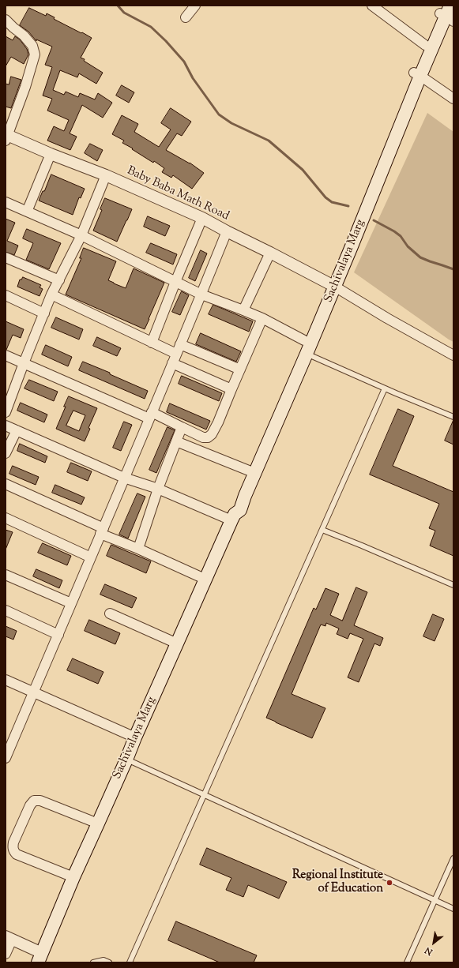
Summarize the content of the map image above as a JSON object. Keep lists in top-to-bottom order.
{
  "streets": {
    "main road": ["Sachivalaya Marg"],
    "street": ["Baby Baba Math Road"]
  },
  "crossings": [
    ["Baby Baba Math Road", "Sachivalaya Marg"]
  ],
  "places": ["Regional Institute of Education"],
  "north": "bottom left"
}
